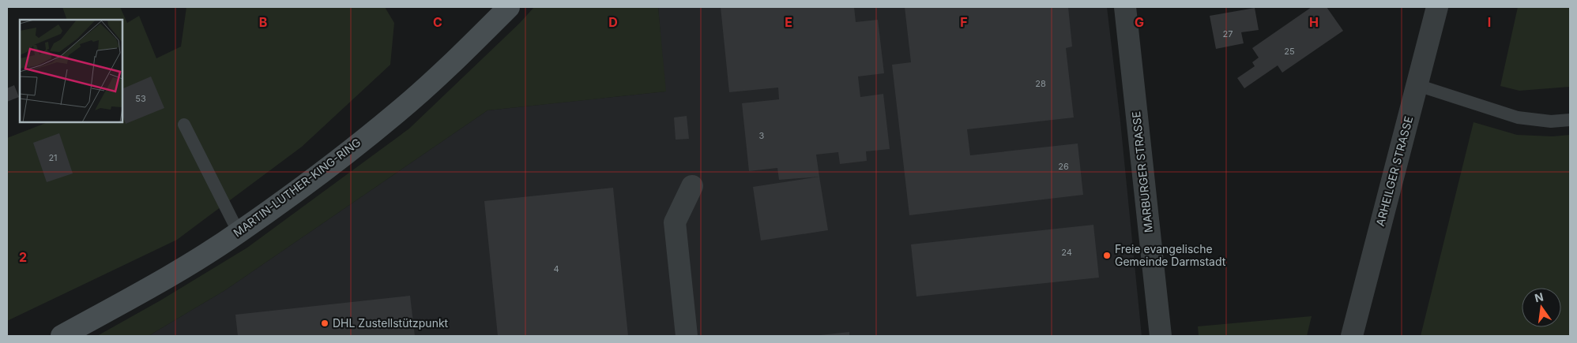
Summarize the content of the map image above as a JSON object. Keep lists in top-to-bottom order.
{
  "streets": {
    "main road": ["MARTIN-LUTHER-KING-RING"],
    "street": ["ARHEILGER STRASSE", "MARBURGER STRASSE"]
  },
  "places": ["Freie evangelische Gemeinde Darmstadt", "DHL Zustellstützpunkt"],
  "house_numbers": [
    "27",
    "25",
    "28",
    "53",
    "3",
    "21",
    "26",
    "24",
    "4"
  ],
  "north": "top",
  "grid": {
    "columns": [
      "B",
      "C",
      "D",
      "E",
      "F",
      "G",
      "H",
      "I"
    ],
    "rows": ["2"]
  }
}
